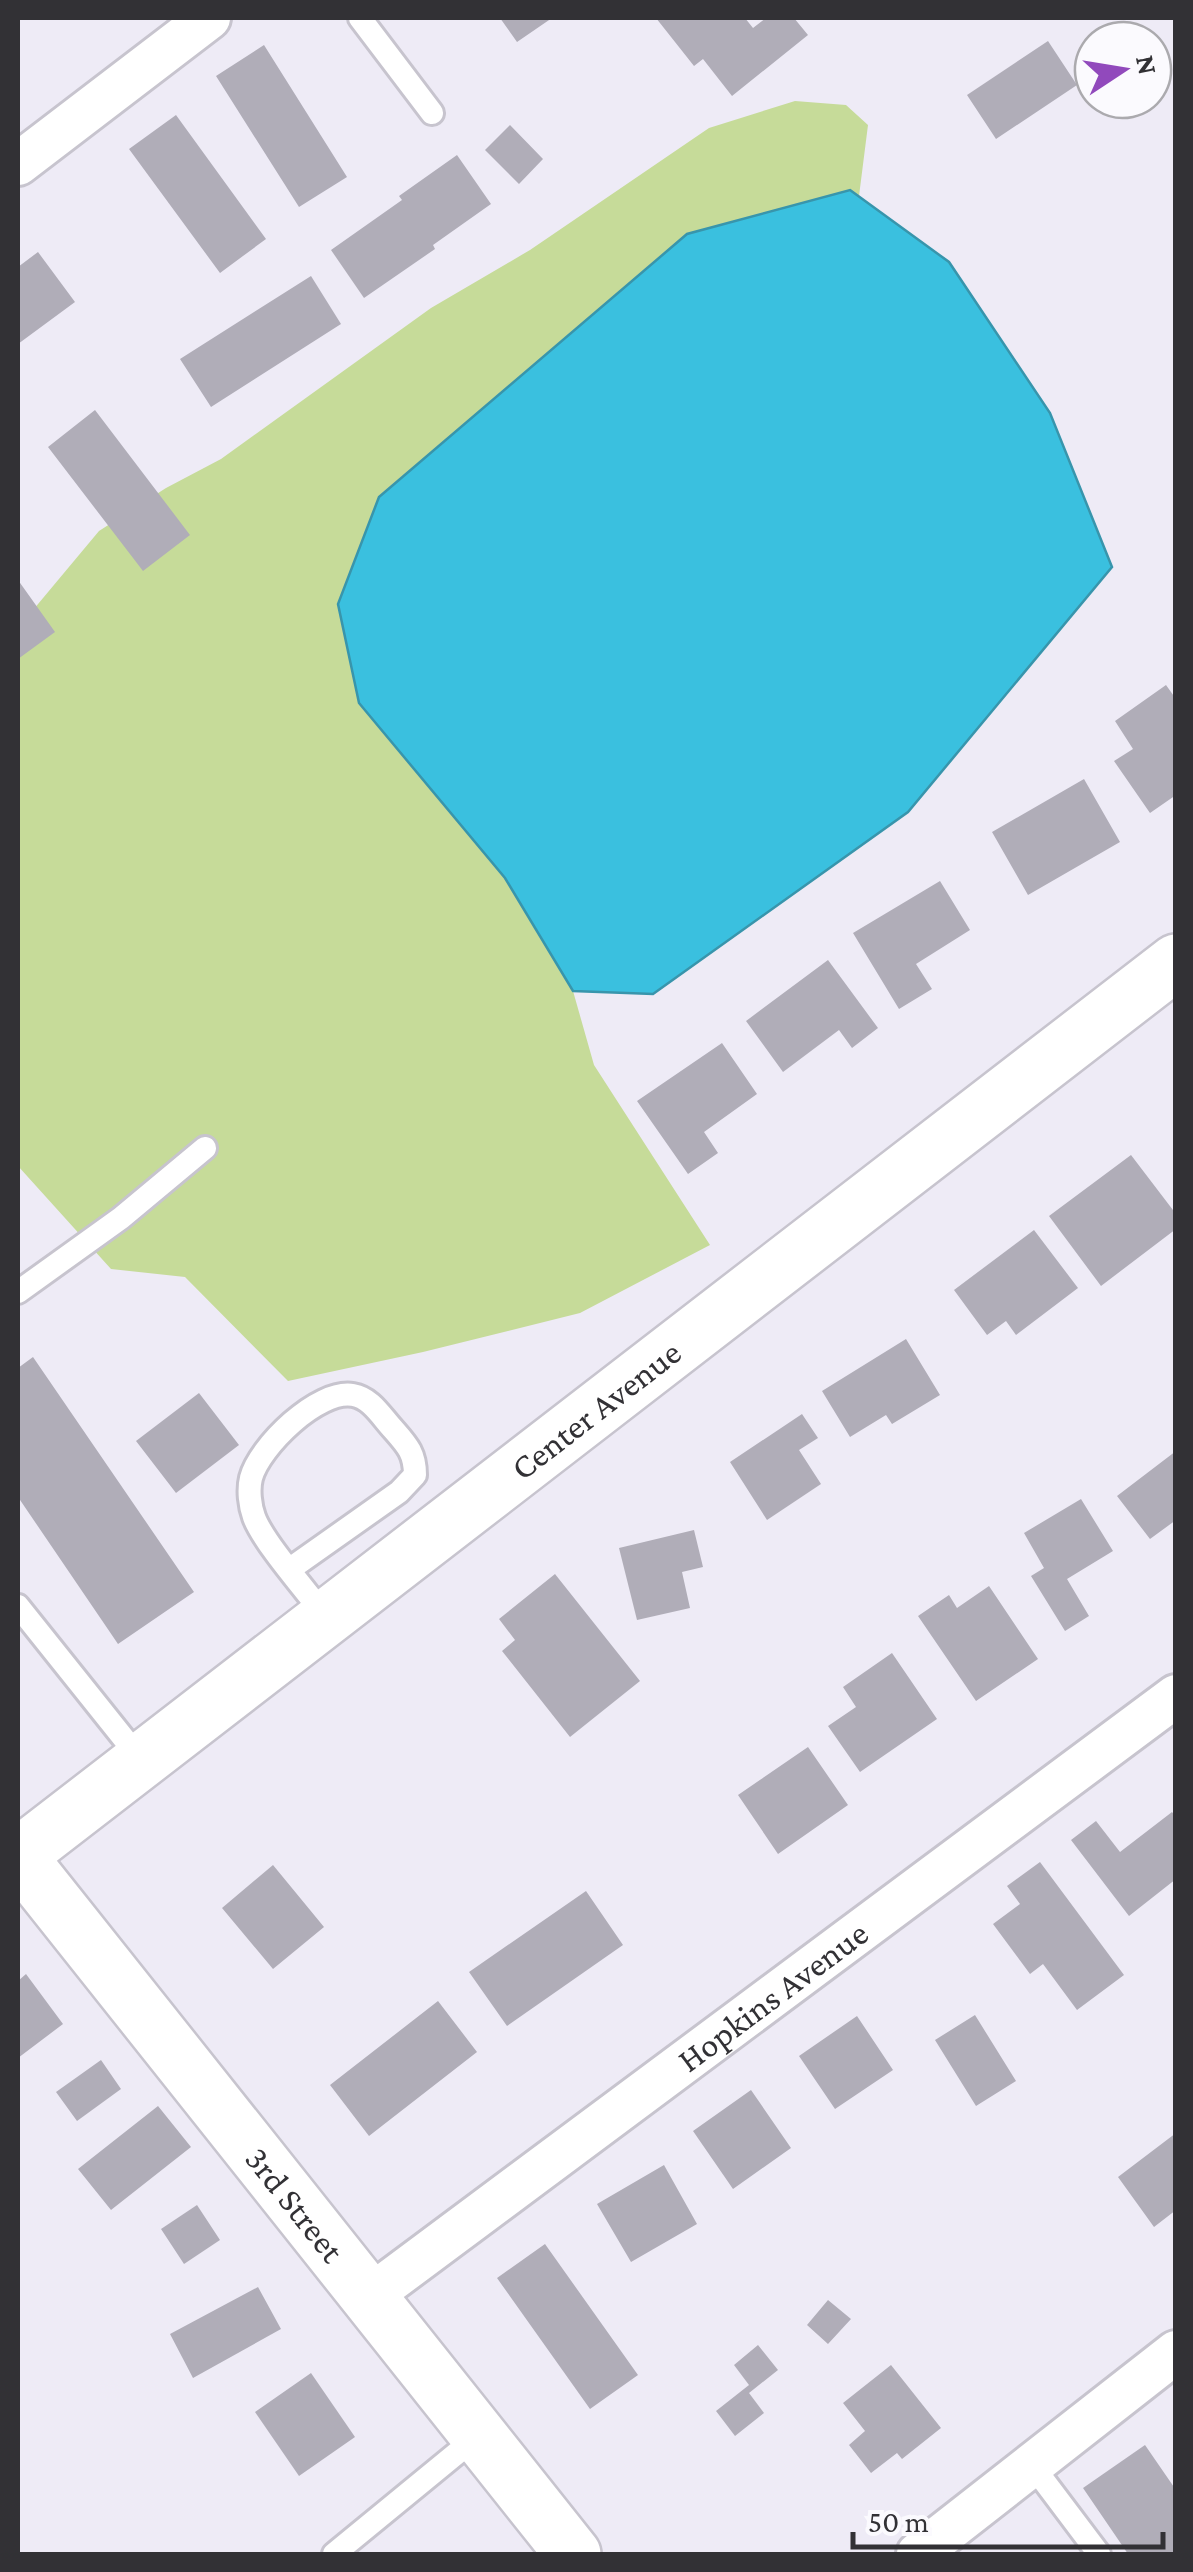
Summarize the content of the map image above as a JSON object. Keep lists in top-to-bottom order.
{
  "streets": {
    "street": ["Center Avenue", "Hopkins Avenue", "3rd Street"]
  },
  "crossings": [
    ["Center Avenue", "3rd Street"],
    ["Hopkins Avenue", "3rd Street"]
  ],
  "scale_bar": "50 m",
  "north": "right"
}
